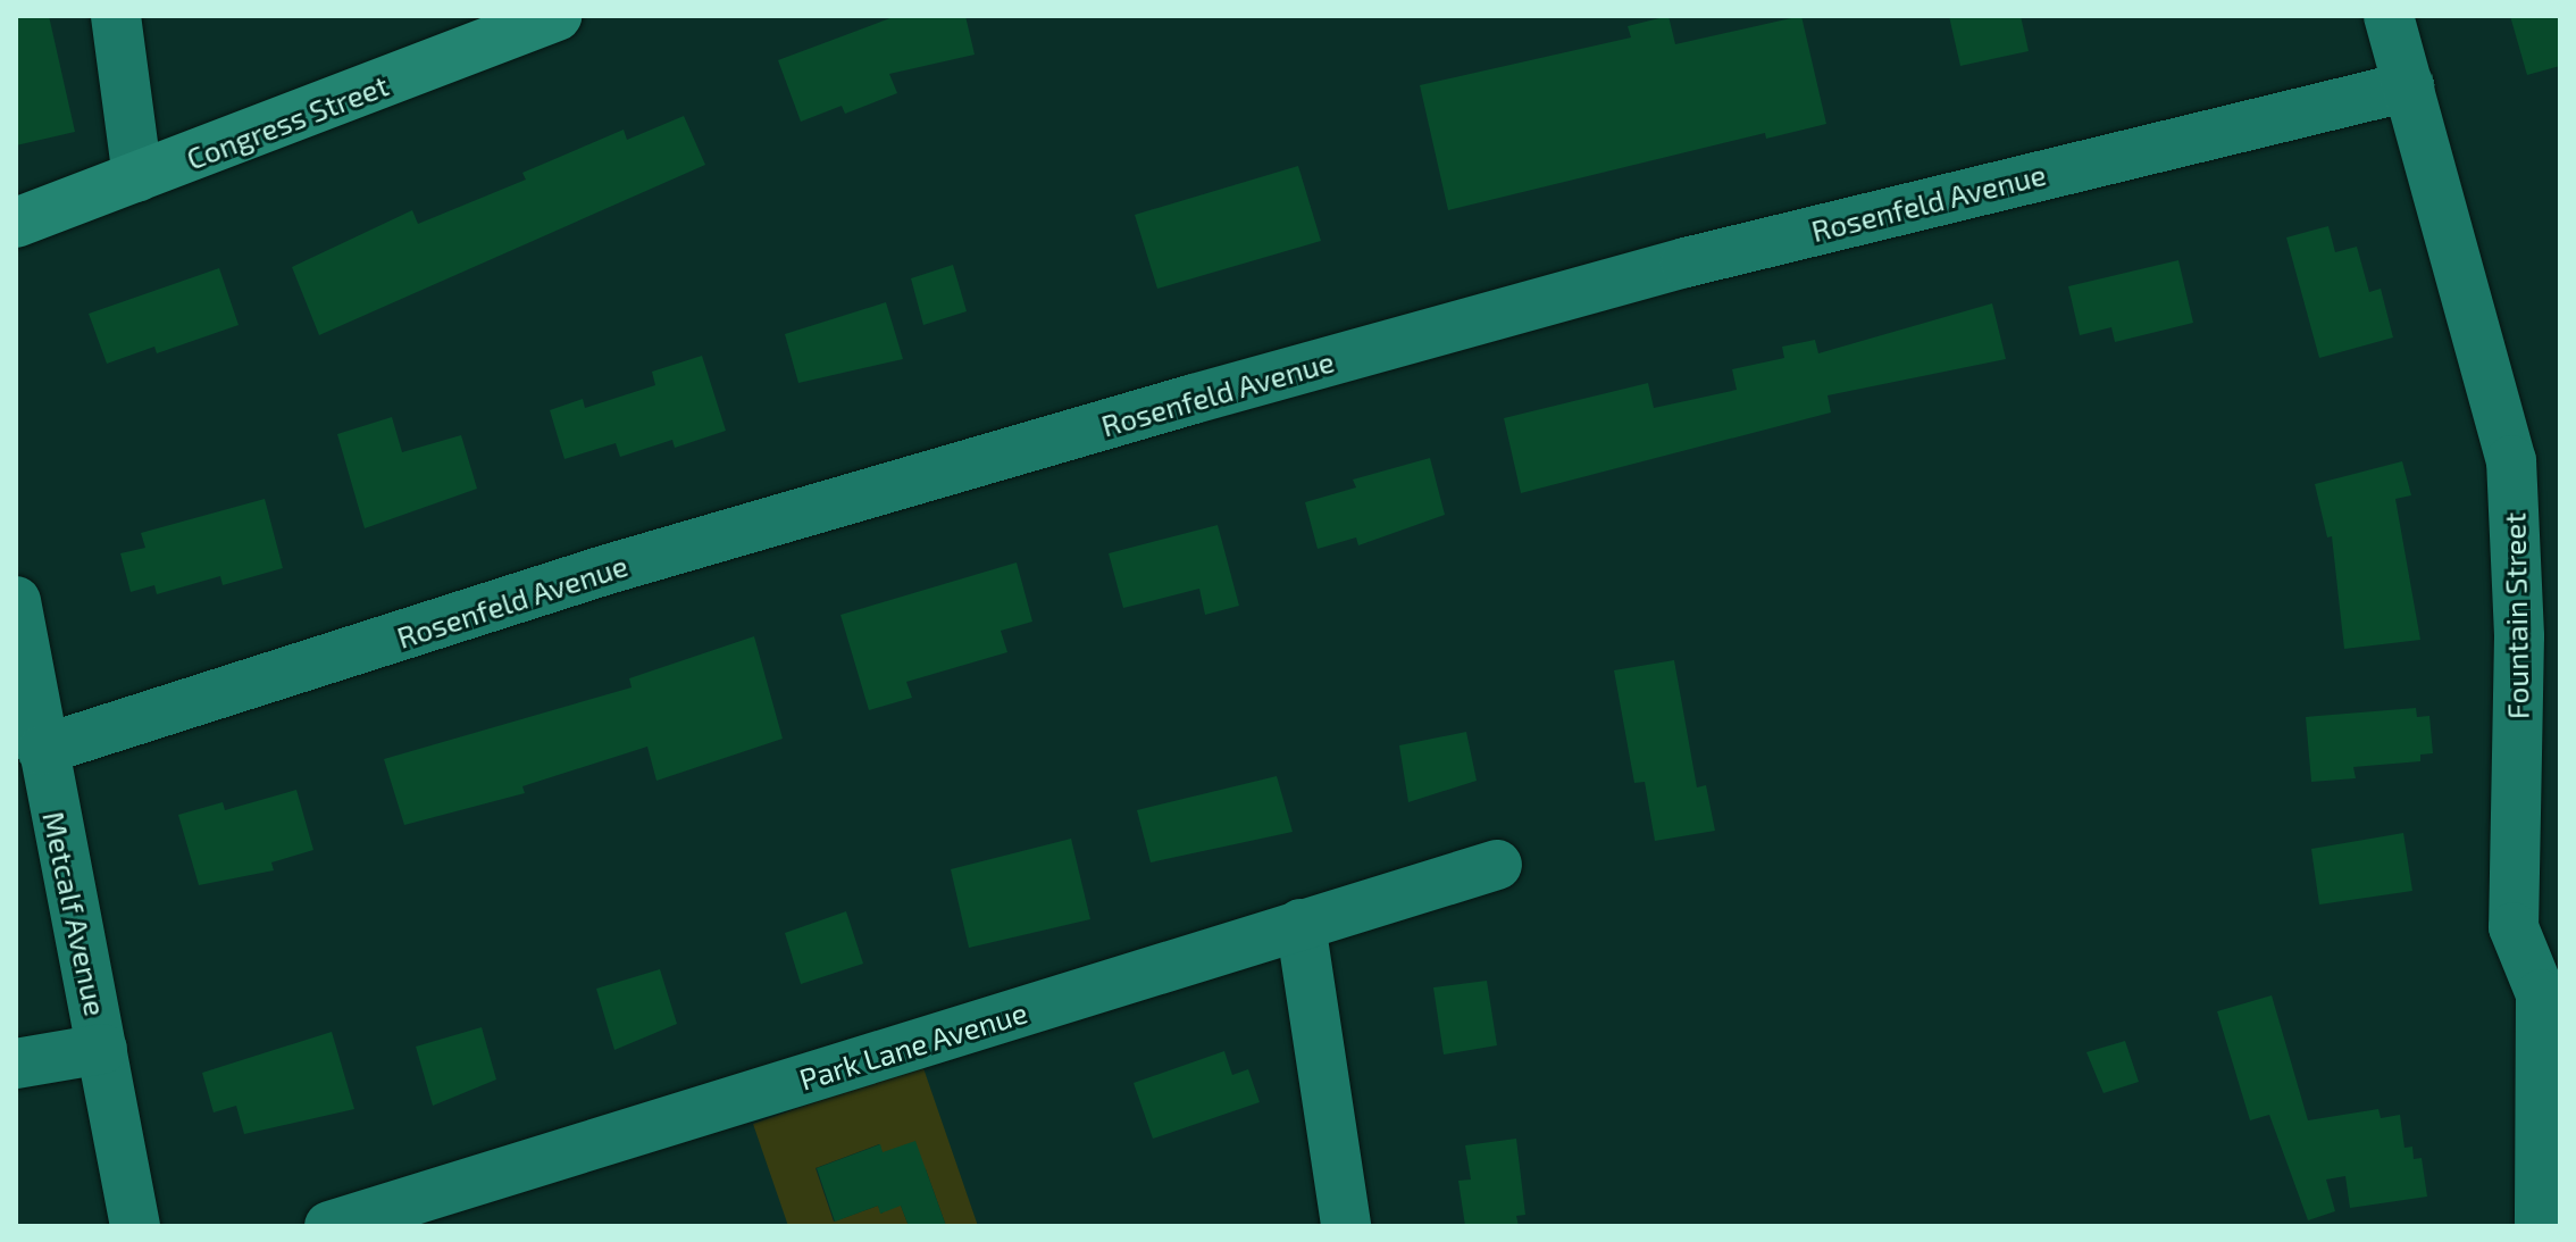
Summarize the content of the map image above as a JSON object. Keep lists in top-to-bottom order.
{
  "streets": {
    "main road": ["Congress Street"],
    "street": [
      "Rosenfeld Avenue",
      "Fountain Street",
      "Metcalf Avenue",
      "Park Lane Avenue"
    ]
  },
  "crossings": [
    ["Rosenfeld Avenue", "Fountain Street"],
    ["Rosenfeld Avenue", "Metcalf Avenue"]
  ]
}
